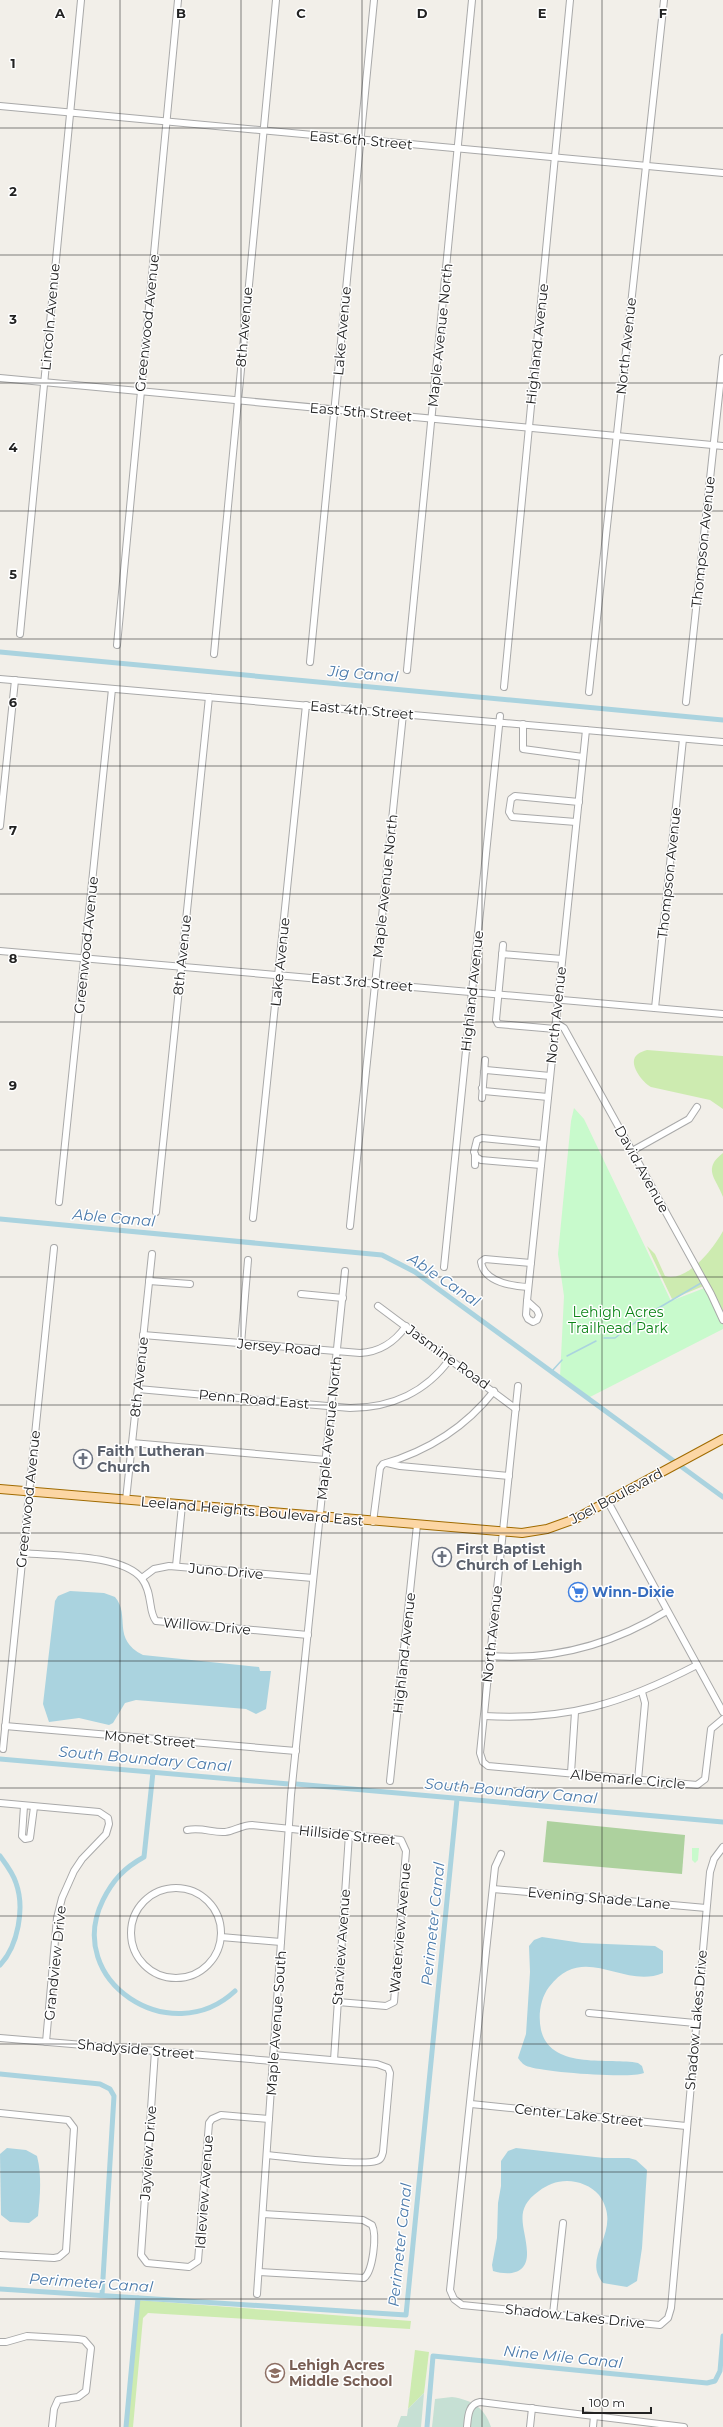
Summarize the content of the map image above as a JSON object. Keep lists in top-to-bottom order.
{
  "streets": {
    "main road": ["Joel Boulevard", "Leeland Heights Boulevard East"],
    "street": [
      "East 6th Street",
      "Lincoln Avenue",
      "Greenwood Avenue",
      "8th Avenue",
      "Lake Avenue",
      "Maple Avenue North",
      "Highland Avenue",
      "North Avenue",
      "East 5th Street",
      "Thompson Avenue",
      "East 4th Street",
      "East 3rd Street",
      "David Avenue",
      "Jersey Road",
      "Jasmine Road",
      "Penn Road East",
      "Juno Drive",
      "Willow Drive",
      "Monet Street",
      "Albemarle Circle",
      "Hillside Street",
      "Evening Shade Lane",
      "Waterview Avenue",
      "Starview Avenue",
      "Grandview Drive",
      "Shadow Lakes Drive",
      "Maple Avenue South",
      "Shadyside Street",
      "Center Lake Street",
      "Jayview Drive",
      "Idleview Avenue"
    ]
  },
  "crossings": [
    ["East 6th Street", "Lincoln Avenue"],
    ["East 6th Street", "Greenwood Avenue"],
    ["East 6th Street", "8th Avenue"],
    ["East 6th Street", "Lake Avenue"],
    ["East 6th Street", "Maple Avenue North"],
    ["East 6th Street", "Highland Avenue"],
    ["East 6th Street", "North Avenue"],
    ["Lincoln Avenue", "East 5th Street"],
    ["Greenwood Avenue", "East 5th Street"],
    ["Greenwood Avenue", "East 4th Street"],
    ["Greenwood Avenue", "East 3rd Street"],
    ["Greenwood Avenue", "Leeland Heights Boulevard East"],
    ["Greenwood Avenue", "Willow Drive"],
    ["Greenwood Avenue", "Monet Street"],
    ["8th Avenue", "East 5th Street"],
    ["8th Avenue", "East 4th Street"],
    ["8th Avenue", "East 3rd Street"],
    ["8th Avenue", "Jersey Road"],
    ["8th Avenue", "Penn Road East"],
    ["8th Avenue", "Leeland Heights Boulevard East"],
    ["Lake Avenue", "East 5th Street"],
    ["Lake Avenue", "East 4th Street"],
    ["Lake Avenue", "East 3rd Street"],
    ["Maple Avenue North", "East 5th Street"],
    ["Maple Avenue North", "East 4th Street"],
    ["Maple Avenue North", "East 3rd Street"],
    ["Maple Avenue North", "Jersey Road"],
    ["Maple Avenue North", "Penn Road East"],
    ["Maple Avenue North", "Leeland Heights Boulevard East"],
    ["Maple Avenue North", "Juno Drive"],
    ["Maple Avenue North", "Willow Drive"],
    ["Maple Avenue North", "Monet Street"],
    ["Maple Avenue North", "Maple Avenue South"],
    ["Highland Avenue", "East 5th Street"],
    ["Highland Avenue", "East 4th Street"],
    ["Highland Avenue", "East 3rd Street"],
    ["Highland Avenue", "Leeland Heights Boulevard East"],
    ["North Avenue", "East 5th Street"],
    ["North Avenue", "East 4th Street"],
    ["North Avenue", "East 3rd Street"],
    ["North Avenue", "David Avenue"],
    ["North Avenue", "Jasmine Road"],
    ["North Avenue", "Joel Boulevard"],
    ["North Avenue", "Leeland Heights Boulevard East"],
    ["North Avenue", "Albemarle Circle"],
    ["East 5th Street", "Thompson Avenue"],
    ["Thompson Avenue", "East 4th Street"],
    ["Thompson Avenue", "East 3rd Street"],
    ["Jersey Road", "Jasmine Road"],
    ["Jasmine Road", "Penn Road East"],
    ["Joel Boulevard", "Leeland Heights Boulevard East"],
    ["Juno Drive", "Willow Drive"],
    ["Monet Street", "Maple Avenue South"],
    ["Hillside Street", "Waterview Avenue"],
    ["Hillside Street", "Starview Avenue"],
    ["Hillside Street", "Maple Avenue South"],
    ["Evening Shade Lane", "Shadow Lakes Drive"],
    ["Waterview Avenue", "Starview Avenue"],
    ["Starview Avenue", "Shadyside Street"],
    ["Grandview Drive", "Shadyside Street"],
    ["Shadow Lakes Drive", "Center Lake Street"],
    ["Maple Avenue South", "Shadyside Street"],
    ["Maple Avenue South", "Idleview Avenue"],
    ["Shadyside Street", "Jayview Drive"],
    ["Jayview Drive", "Idleview Avenue"]
  ],
  "water": [
    "Jig Canal",
    "Able Canal",
    "South Boundary Canal",
    "Perimeter Canal",
    "Nine Mile Canal"
  ],
  "parks": ["Lehigh Acres Trailhead Park"],
  "places": {
    "church": ["Faith Lutheran Church", "First Baptist Church of Lehigh"],
    "supermarket": ["Winn-Dixie"],
    "school or university": ["Lehigh Acres Middle School"]
  },
  "scale_bar": "100 m",
  "grid": {
    "columns": [
      "A",
      "B",
      "C",
      "D",
      "E",
      "F"
    ],
    "rows": [
      "1",
      "2",
      "3",
      "4",
      "5",
      "6",
      "7",
      "8",
      "9"
    ]
  }
}
